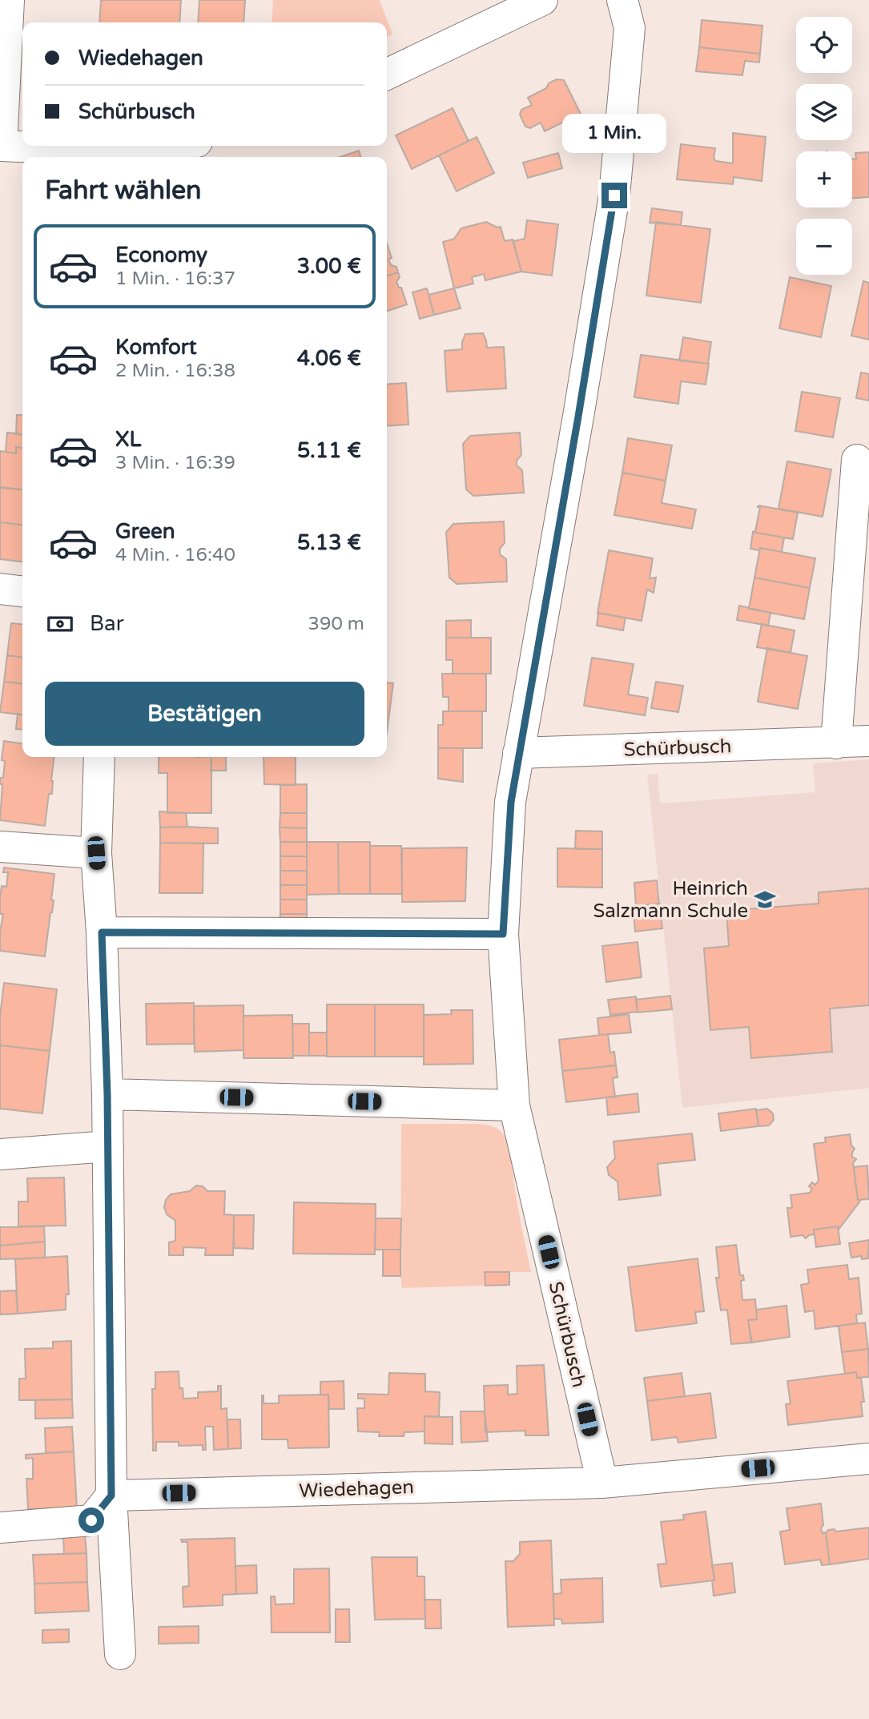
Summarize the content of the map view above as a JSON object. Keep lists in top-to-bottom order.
{
  "streets": {
    "street": ["Schürbusch", "Wiedehagen"]
  },
  "crossings": [
    ["Schürbusch", "Wiedehagen"]
  ],
  "places": {
    "school or university": ["Heinrich Salzmann Schule"]
  },
  "page": {
    "map_buttons": ["+", "−"],
    "banner": ["Wiedehagen", "Schürbusch"],
    "bubble": "1 Min.",
    "heading": "Fahrt wählen",
    "list": [
      {
        "name": "Economy",
        "note": "1 Min. · 16:37",
        "value": "3.00 €"
      },
      {
        "name": "Komfort",
        "note": "2 Min. · 16:38",
        "value": "4.06 €"
      },
      {
        "name": "XL",
        "note": "3 Min. · 16:39",
        "value": "5.11 €"
      },
      {
        "name": "Green",
        "note": "4 Min. · 16:40",
        "value": "5.13 €"
      }
    ],
    "pay": ["Bar", "390 m"],
    "buttons": "Bestätigen"
  }
}
